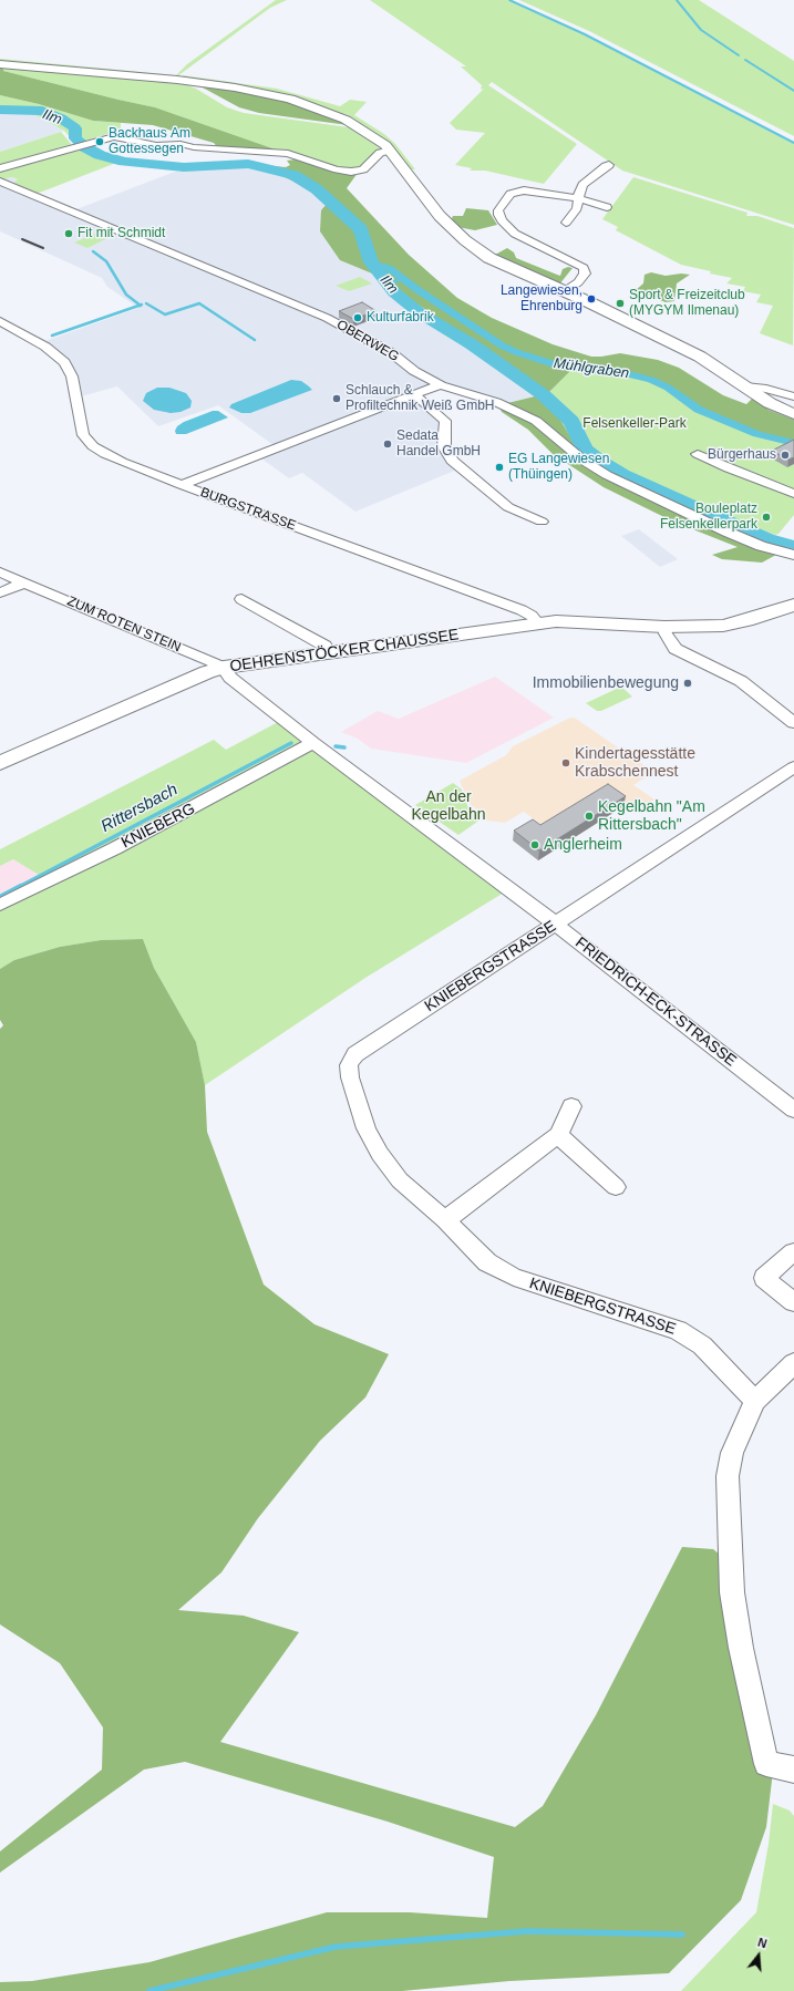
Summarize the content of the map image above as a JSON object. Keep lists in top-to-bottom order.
{
  "streets": {
    "main road": ["OEHRENSTÖCKER CHAUSSEE"],
    "street": [
      "OBERWEG",
      "BURGSTRASSE",
      "ZUM ROTEN STEIN",
      "KNIEBERG",
      "KNIEBERGSTRASSE",
      "FRIEDRICH-ECK-STRASSE"
    ]
  },
  "crossings": [
    ["BURGSTRASSE", "OEHRENSTÖCKER CHAUSSEE"],
    ["ZUM ROTEN STEIN", "OEHRENSTÖCKER CHAUSSEE"],
    ["ZUM ROTEN STEIN", "FRIEDRICH-ECK-STRASSE"],
    ["OEHRENSTÖCKER CHAUSSEE", "FRIEDRICH-ECK-STRASSE"],
    ["KNIEBERG", "FRIEDRICH-ECK-STRASSE"],
    ["KNIEBERGSTRASSE", "FRIEDRICH-ECK-STRASSE"]
  ],
  "water": ["Ilm", "Mühlgraben", "Rittersbach"],
  "parks": ["Felsenkeller-Park", "An der Kegelbahn"],
  "places": [
    "Backhaus Am Gottessegen",
    "Fit mit Schmidt",
    "Langewiesen, Ehrenburg",
    "Sport & Freizeitclub (MYGYM Ilmenau)",
    "Kulturfabrik",
    "Schlauch & Profiltechnik Weiß GmbH",
    "Sedata Handel GmbH",
    "Bürgerhaus",
    "EG Langewiesen (Thüingen)",
    "Bouleplatz Felsenkellerpark",
    "Immobilienbewegung",
    "Kindertagesstätte Krabschennest",
    "Kegelbahn \"Am Rittersbach\"",
    "Anglerheim"
  ],
  "north": "top"
}
